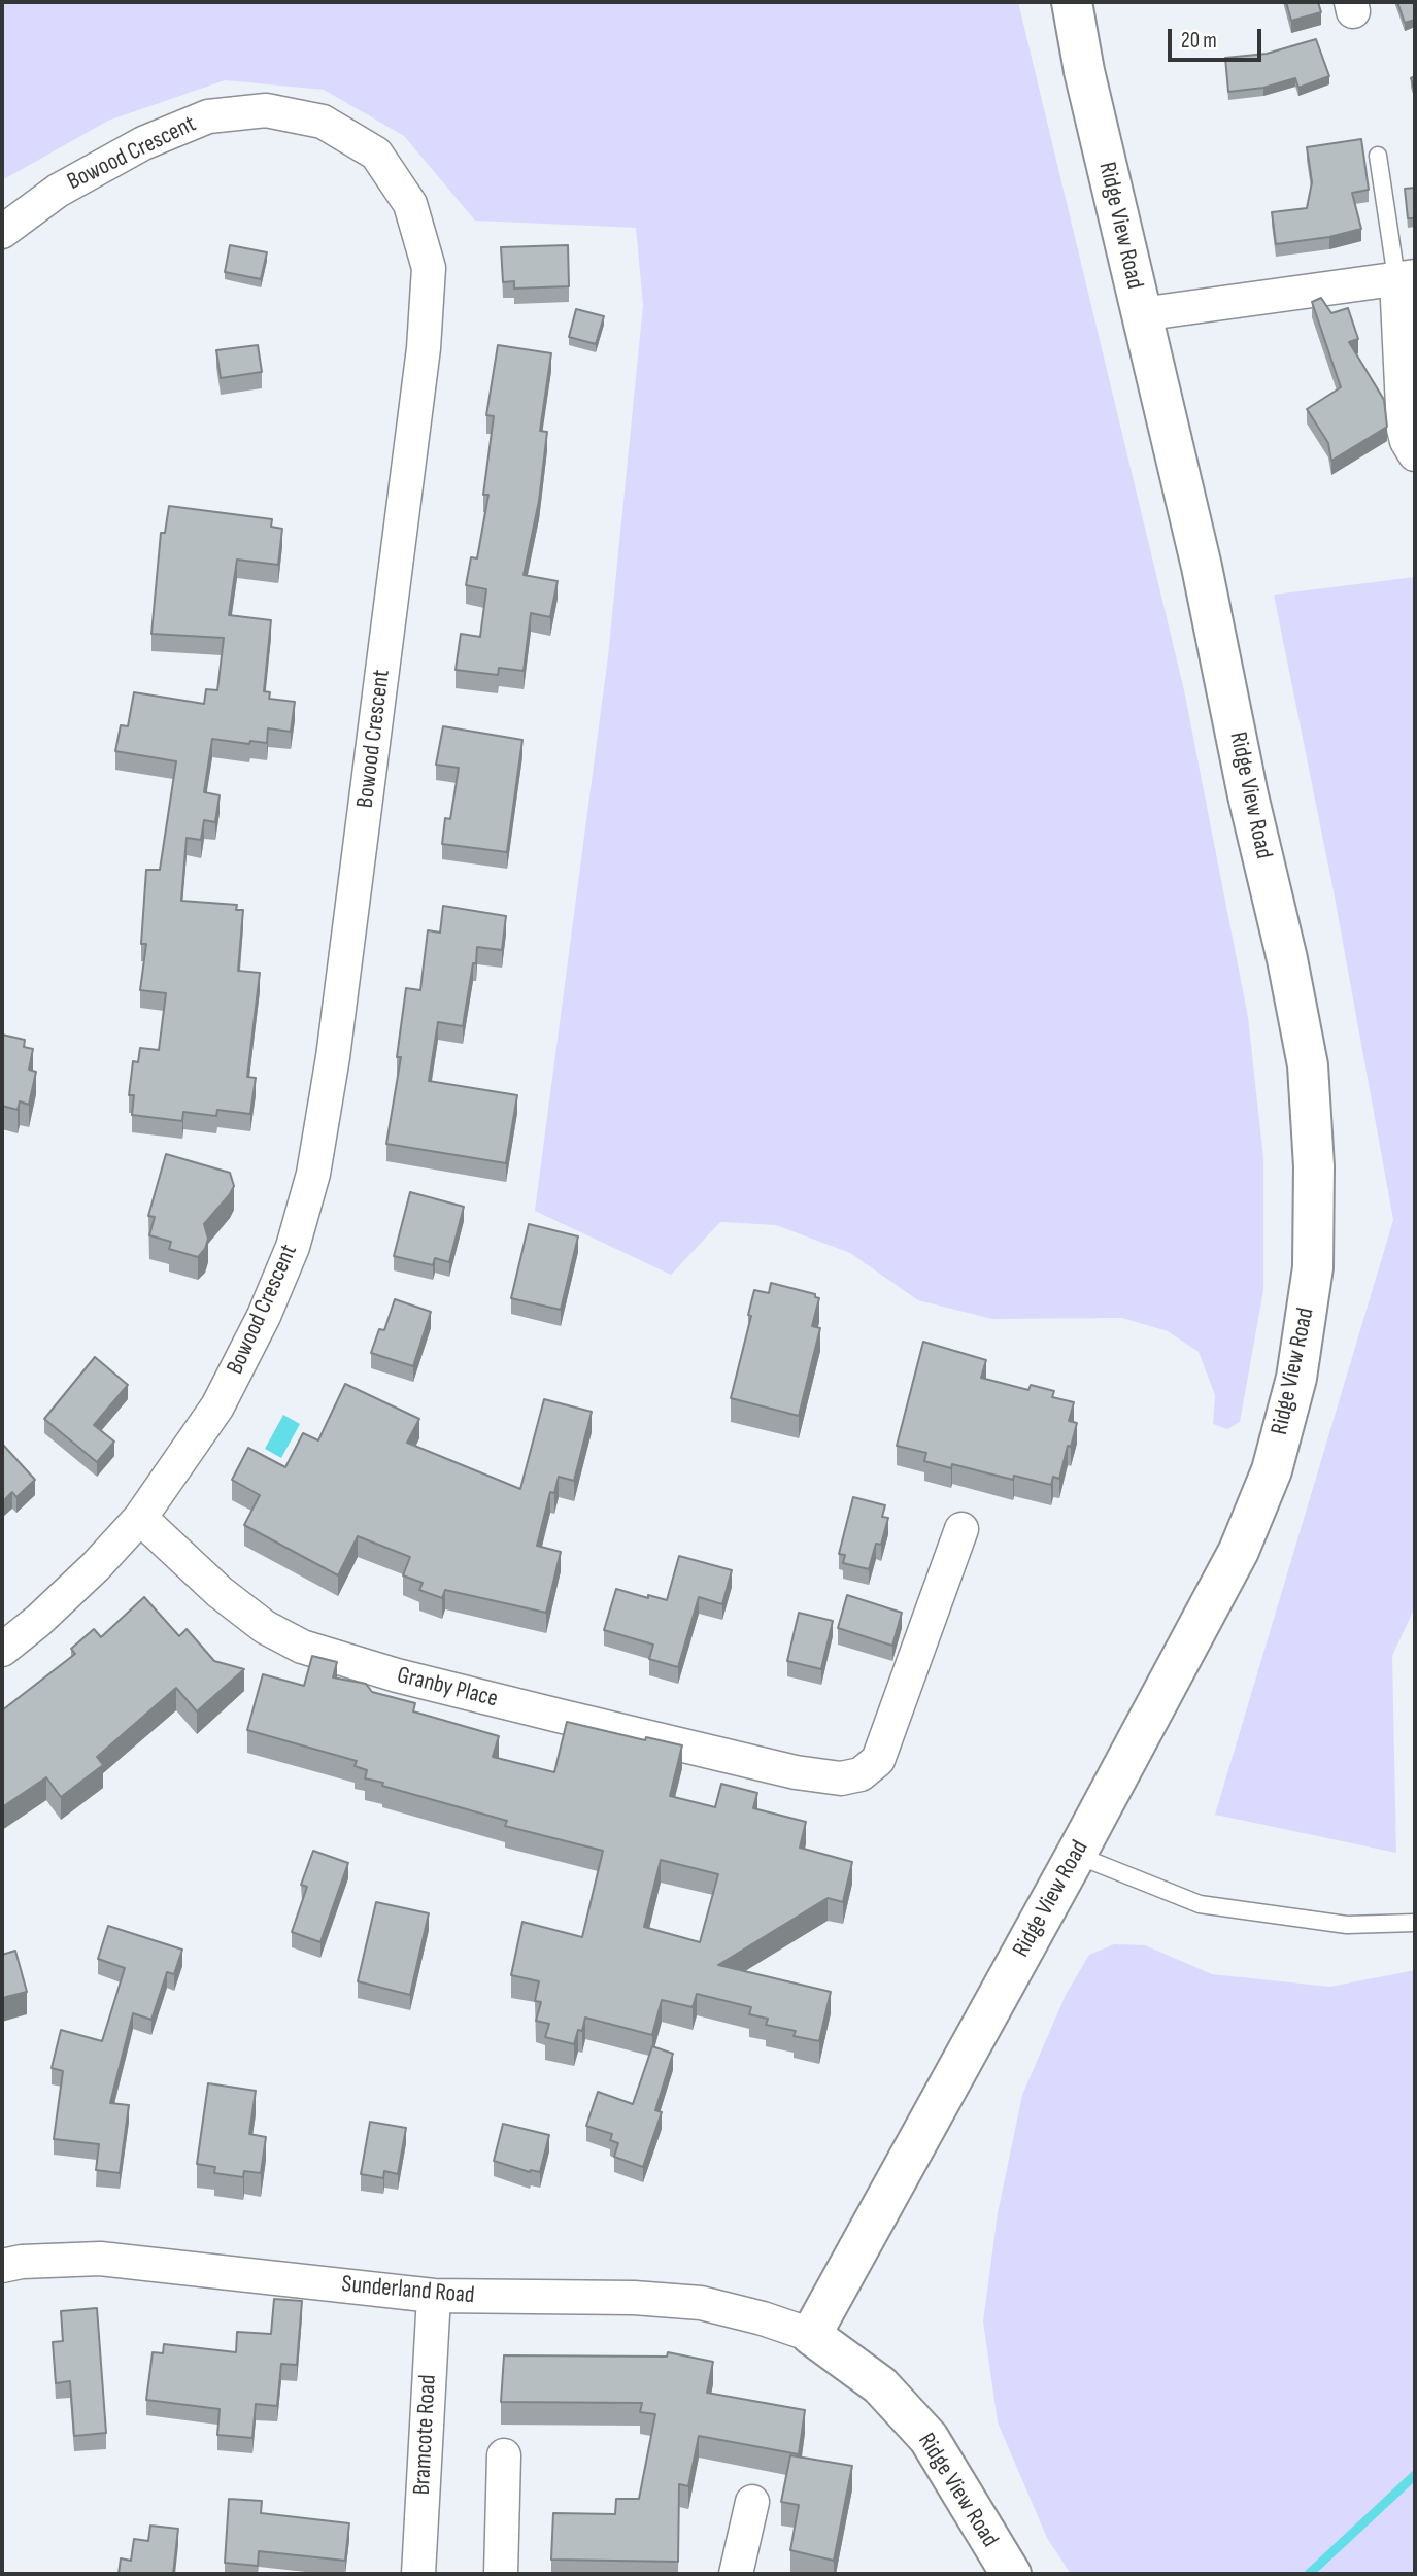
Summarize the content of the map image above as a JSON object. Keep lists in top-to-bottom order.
{
  "streets": {
    "street": [
      "Bowood Crescent",
      "Ridge View Road",
      "Granby Place",
      "Sunderland Road",
      "Bramcote Road"
    ]
  },
  "crossings": [
    ["Bowood Crescent", "Granby Place"],
    ["Ridge View Road", "Sunderland Road"],
    ["Sunderland Road", "Bramcote Road"]
  ],
  "scale_bar": "20 m"
}
